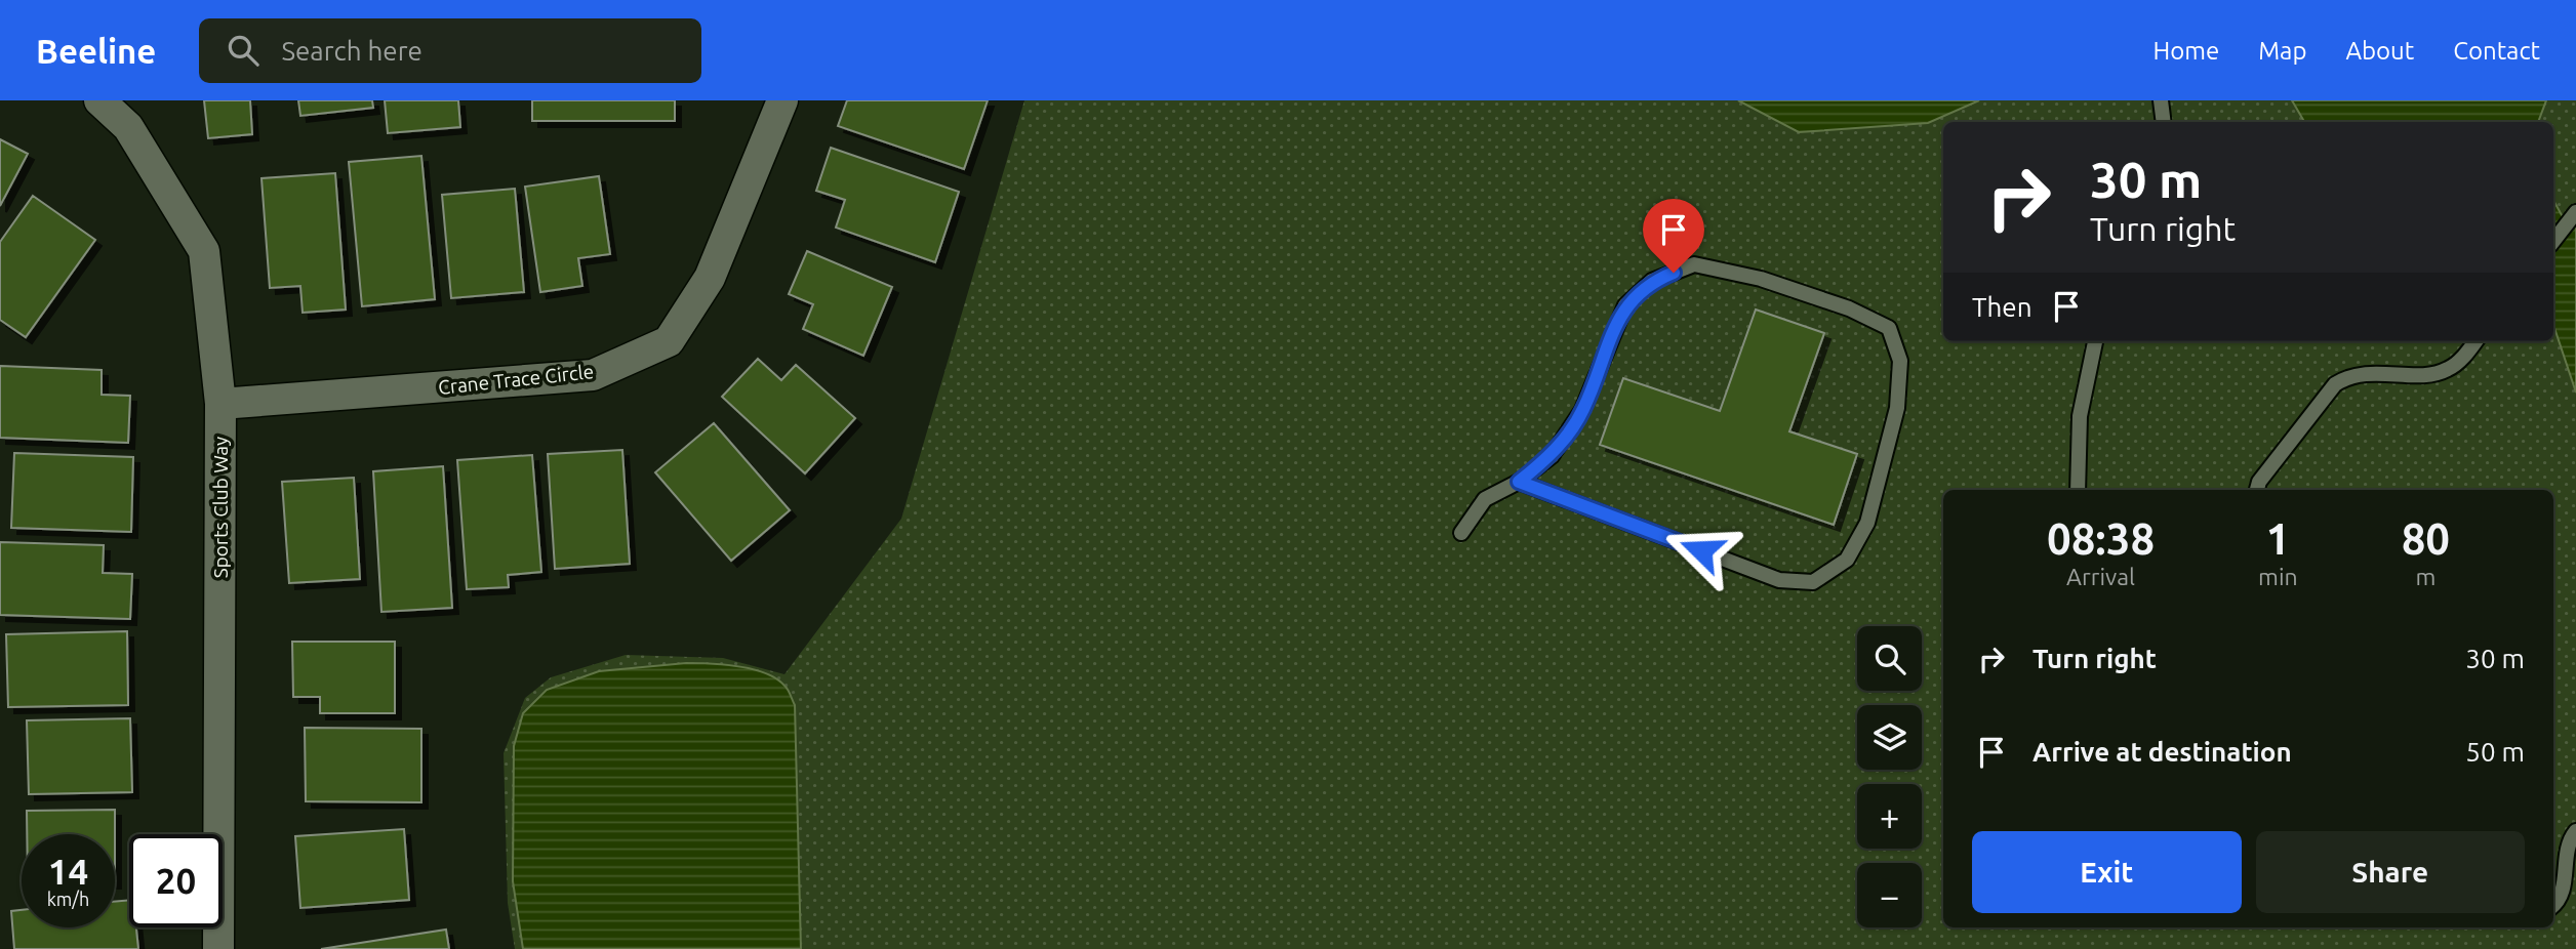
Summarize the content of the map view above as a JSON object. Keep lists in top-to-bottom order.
{
  "streets": {
    "street": ["Crane Trace Circle", "Sports Club Way"]
  },
  "crossings": [
    ["Crane Trace Circle", "Sports Club Way"]
  ],
  "page": {
    "header": "Beeline",
    "search": "Search here",
    "nav": [
      "Home",
      "Map",
      "About",
      "Contact"
    ],
    "turn": ["30 m", "Turn right"],
    "then": "Then",
    "eta": [
      "08:38",
      "Arrival",
      "1",
      "min",
      "80",
      "m"
    ],
    "list": [
      {
        "name": "Turn right",
        "value": "30 m"
      },
      {
        "name": "Arrive at destination",
        "value": "50 m"
      }
    ],
    "map_buttons": ["+", "−"],
    "buttons": ["Exit", "Share"],
    "speed": "14 km/h",
    "limit": "20"
  }
}
